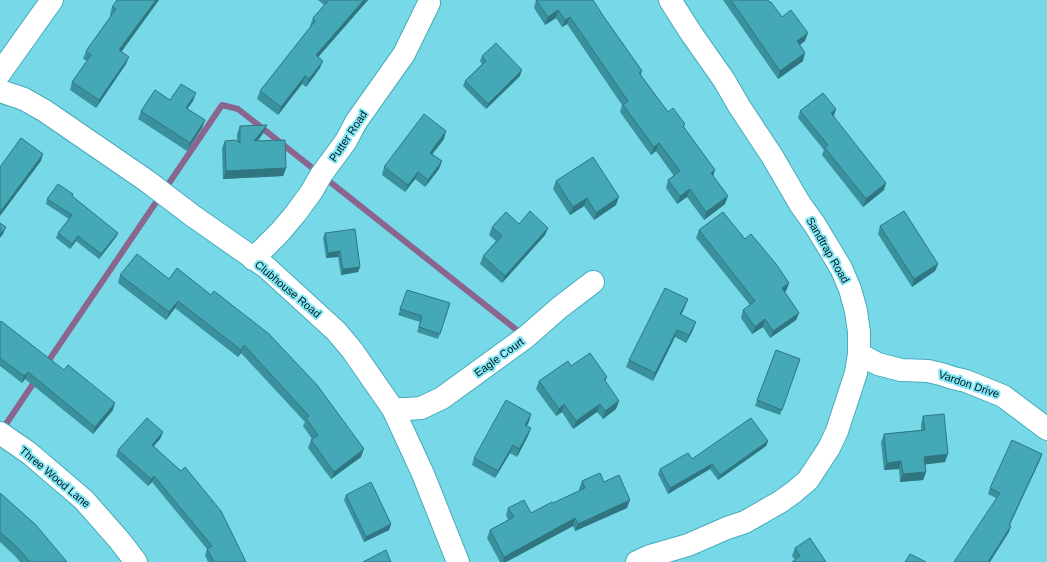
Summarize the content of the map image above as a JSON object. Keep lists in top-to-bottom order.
{
  "streets": {
    "street": [
      "Putter Road",
      "Sandtrap Road",
      "Clubhouse Road",
      "Eagle Court",
      "Vardon Drive",
      "Three Wood Lane"
    ]
  },
  "crossings": [
    ["Putter Road", "Clubhouse Road"],
    ["Sandtrap Road", "Vardon Drive"],
    ["Clubhouse Road", "Eagle Court"]
  ]
}
